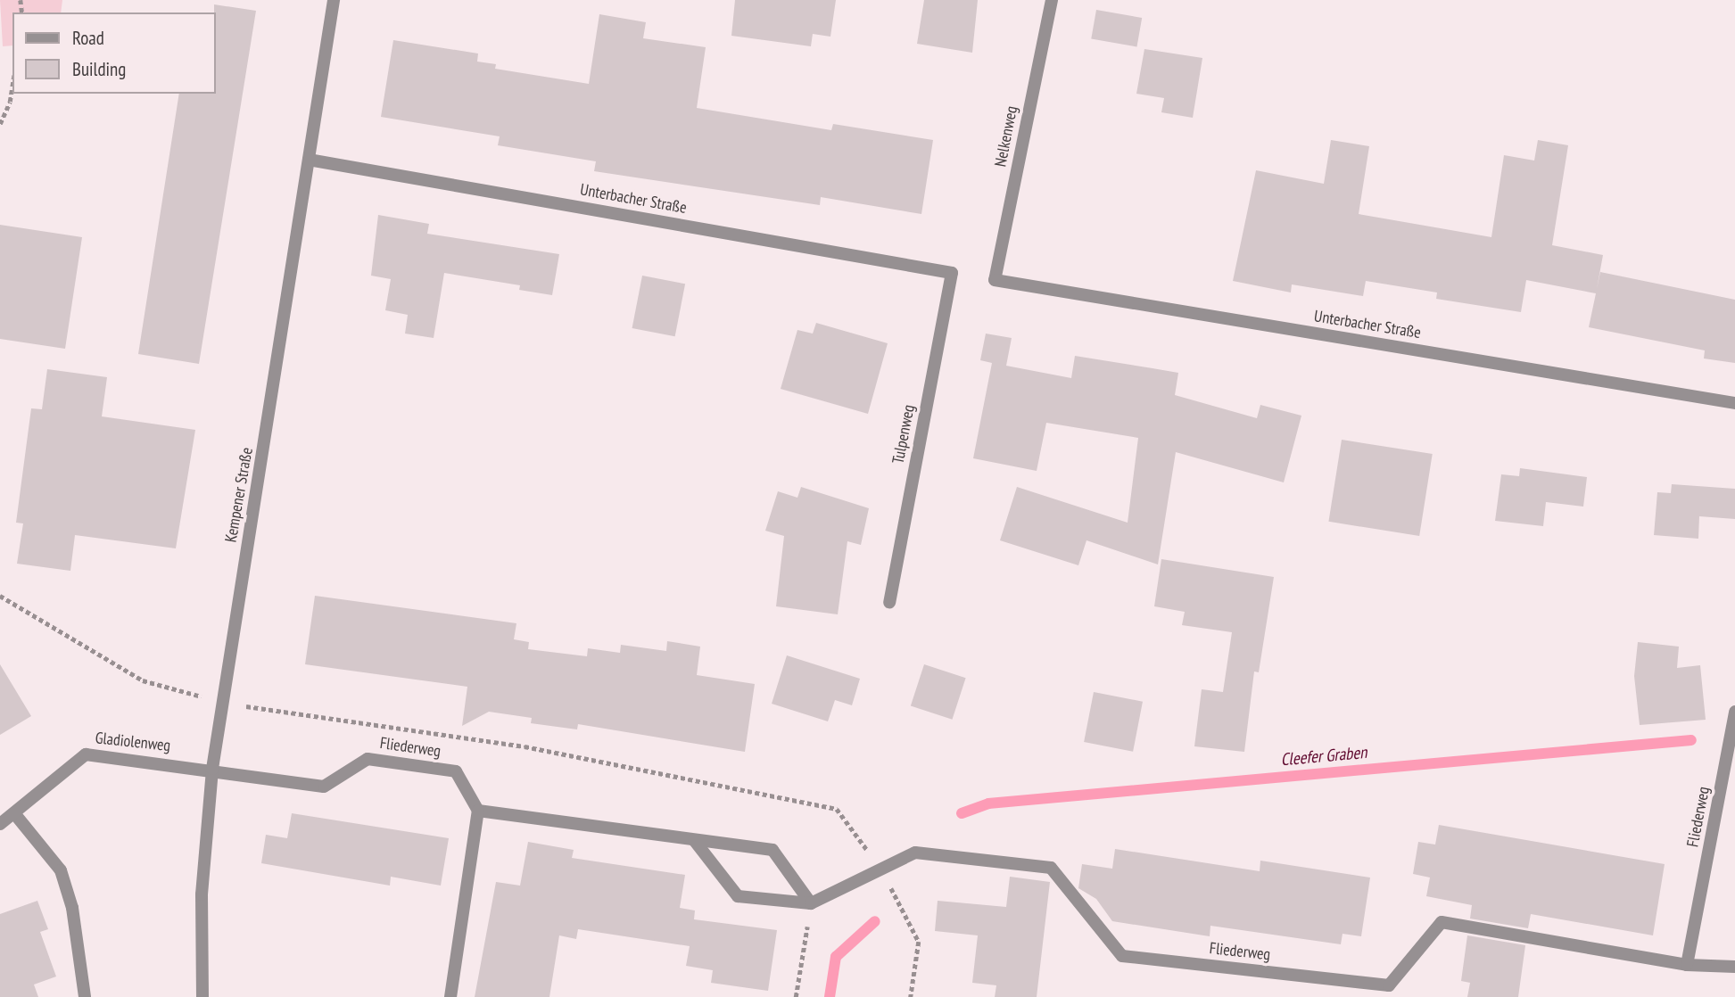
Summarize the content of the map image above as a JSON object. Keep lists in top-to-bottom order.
{
  "streets": {
    "street": [
      "Nelkenweg",
      "Unterbacher Straße",
      "Tulpenweg",
      "Kempener Straße",
      "Gladiolenweg",
      "Fliederweg"
    ]
  },
  "crossings": [
    ["Nelkenweg", "Unterbacher Straße"],
    ["Unterbacher Straße", "Tulpenweg"],
    ["Unterbacher Straße", "Kempener Straße"],
    ["Kempener Straße", "Gladiolenweg"],
    ["Kempener Straße", "Fliederweg"],
    ["Gladiolenweg", "Fliederweg"]
  ],
  "water": ["Cleefer Graben"],
  "legend": ["Road", "Building"]
}
